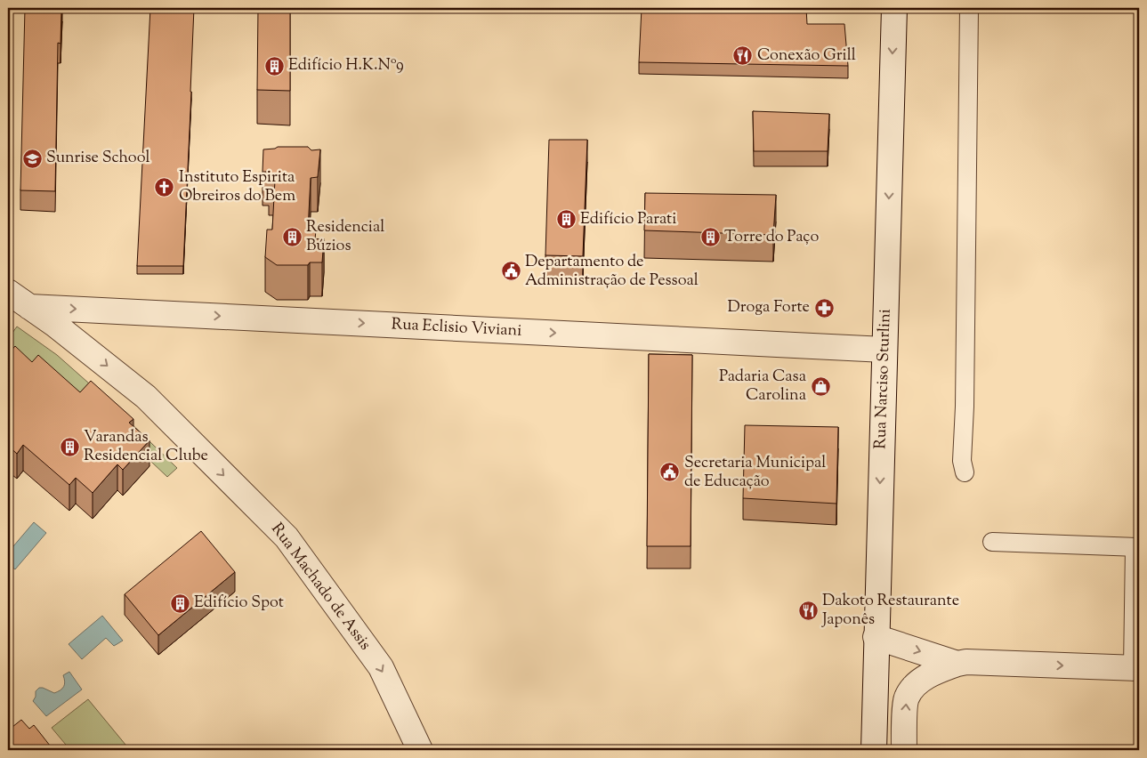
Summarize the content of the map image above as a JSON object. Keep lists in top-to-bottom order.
{
  "streets": {
    "street": ["Rua Eclisio Viviani", "Rua Narciso Sturlini", "Rua Machado de Assis"]
  },
  "crossings": [
    ["Rua Eclisio Viviani", "Rua Narciso Sturlini"],
    ["Rua Eclisio Viviani", "Rua Machado de Assis"]
  ],
  "one_way": ["Rua Eclisio Viviani", "Rua Narciso Sturlini", "Rua Machado de Assis"],
  "places": {
    "restaurant": ["Conexão Grill", "Dakoto Restaurante Japonês"],
    "building": [
      "Edifício H.K.Nº9",
      "Edifício Parati",
      "Residencial Búzios",
      "Torre do Paço",
      "Varandas Residencial Clube",
      "Edifício Spot"
    ],
    "school or university": ["Sunrise School"],
    "church": ["Instituto Espirita Obreiros do Bem"],
    "public building": ["Departamento de Administração de Pessoal", "Secretaria Municipal de Educação"],
    "pharmacy": ["Droga Forte"],
    "shop": ["Padaria Casa Carolina"]
  }
}
